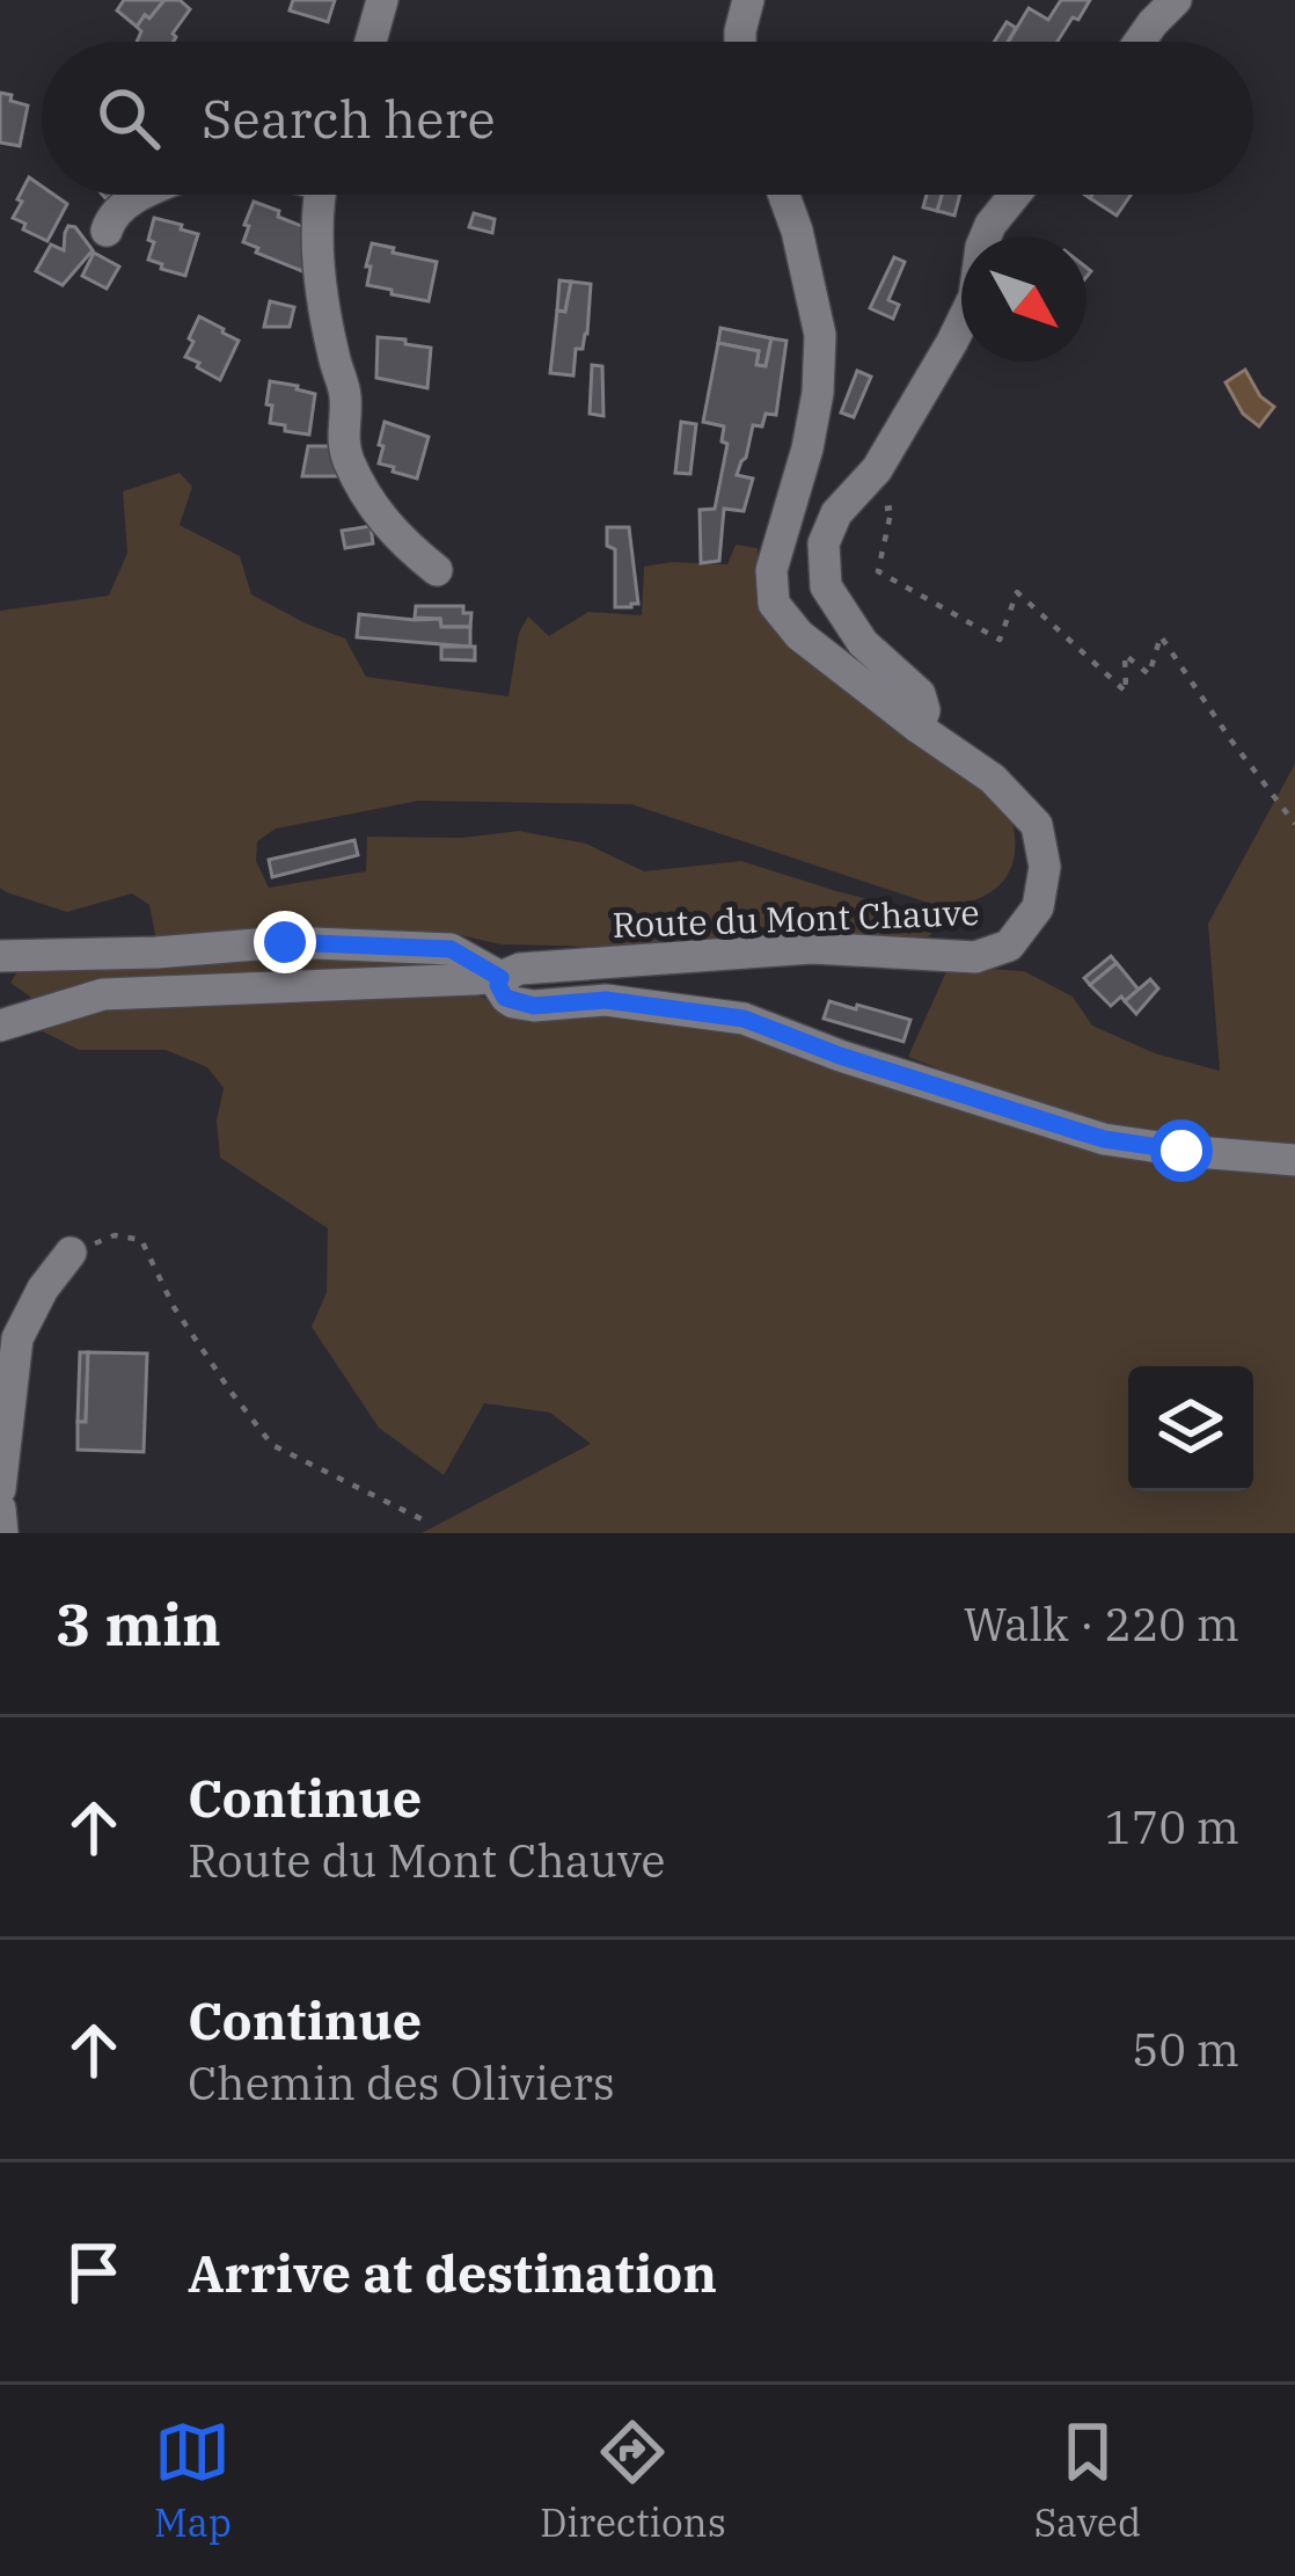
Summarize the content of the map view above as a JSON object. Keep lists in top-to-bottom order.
{
  "streets": {
    "street": ["Route du Mont Chauve"]
  },
  "north": "bottom right",
  "page": {
    "search": "Search here",
    "heading": ["3 min", "Walk · 220 m"],
    "list": [
      ["Continue", "Route du Mont Chauve", "170 m"],
      ["Continue", "Chemin des Oliviers", "50 m"],
      "Arrive at destination"
    ],
    "nav": ["Map", "Directions", "Saved"]
  }
}
